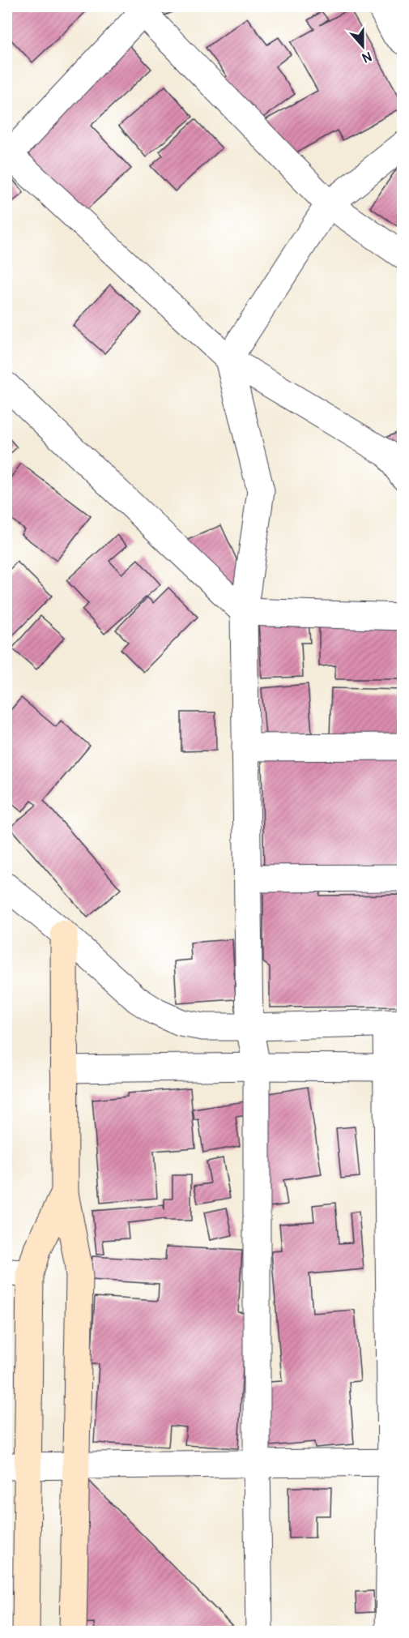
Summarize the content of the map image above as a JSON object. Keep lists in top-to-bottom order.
{
  "north": "bottom"
}
